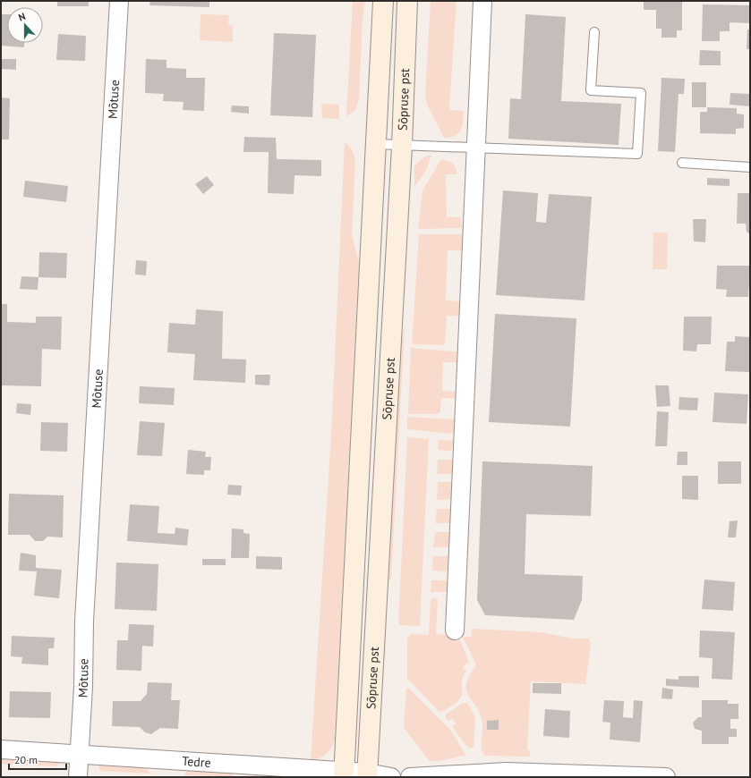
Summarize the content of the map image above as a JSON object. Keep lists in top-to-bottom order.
{
  "streets": {
    "main road": ["Sõpruse pst"],
    "street": ["Mõtuse", "Tedre"]
  },
  "crossings": [
    ["Mõtuse", "Tedre"],
    ["Sõpruse pst", "Tedre"]
  ],
  "scale_bar": "20 m",
  "north": "top"
}
